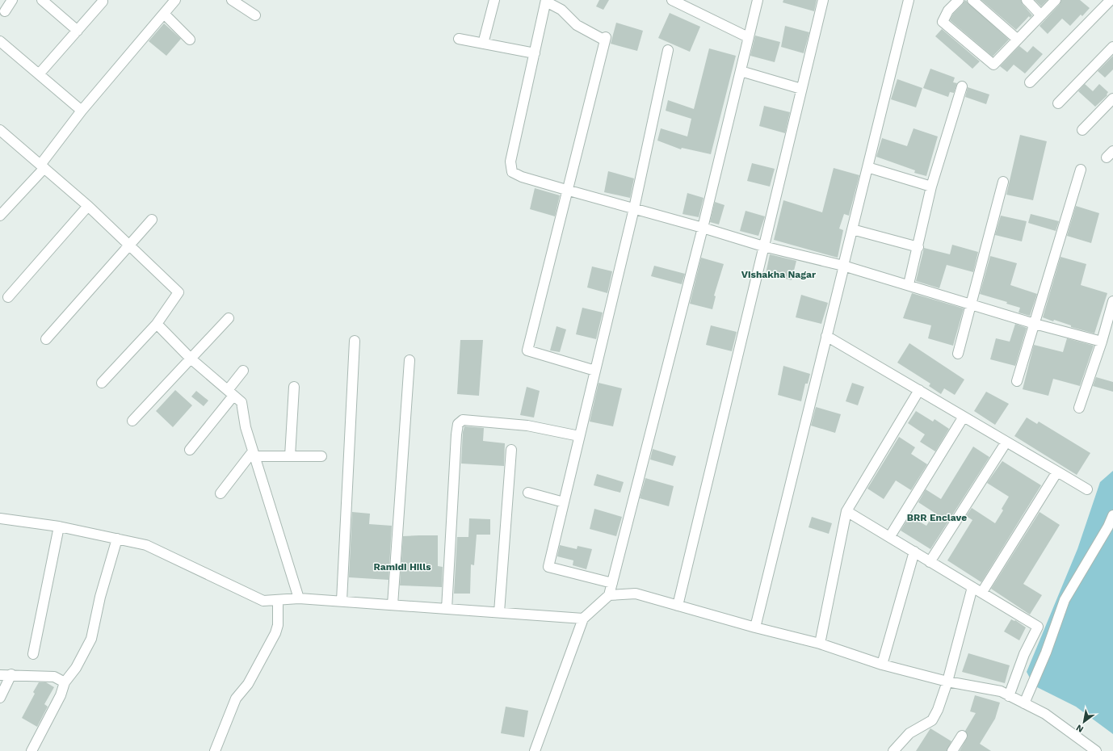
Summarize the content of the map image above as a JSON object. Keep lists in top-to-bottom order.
{
  "districts": ["Vishakha Nagar", "BRR Enclave", "Ramidi Hills"],
  "north": "bottom left"
}
